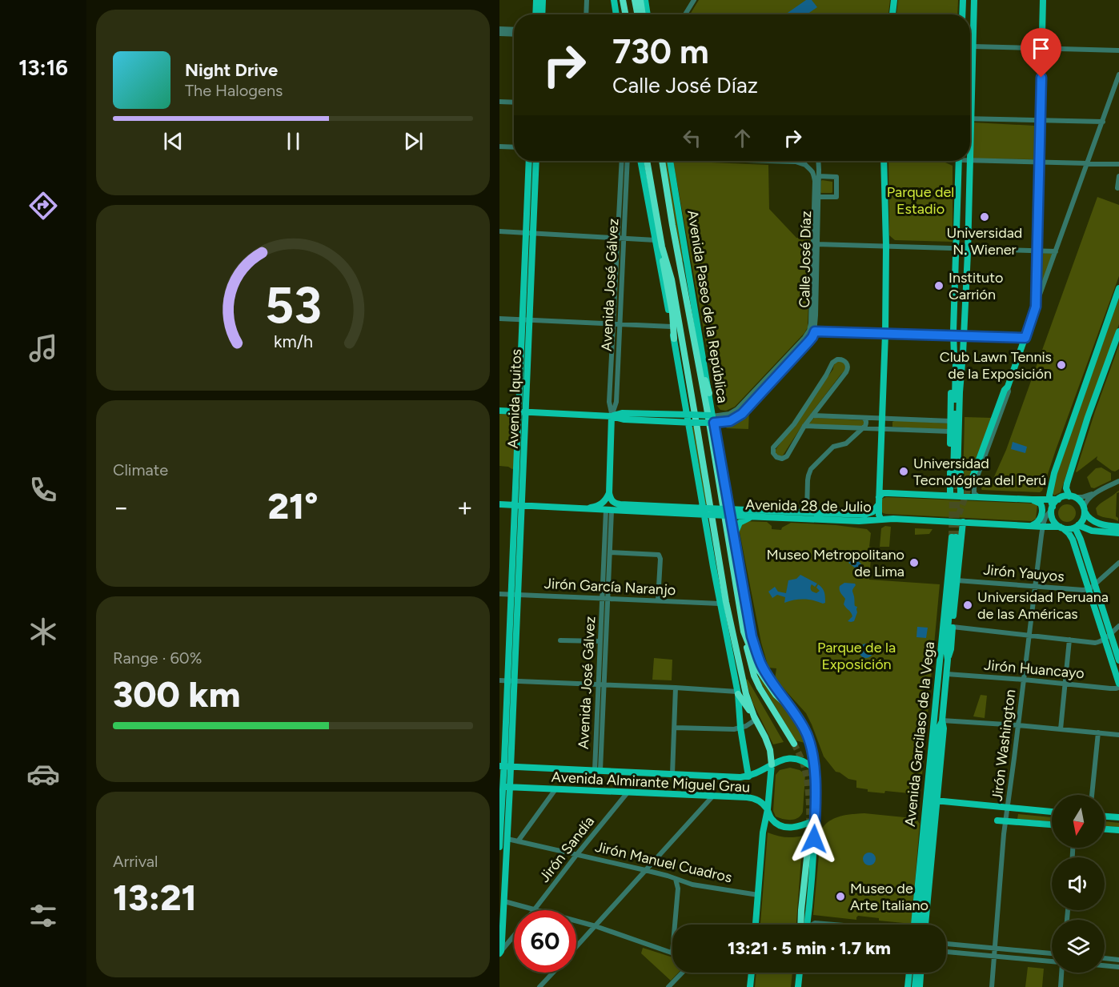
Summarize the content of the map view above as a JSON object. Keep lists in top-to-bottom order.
{
  "streets": {
    "highway": ["Avenida Paseo de la República"],
    "main road": [
      "Avenida José Gálvez",
      "Avenida Iquitos",
      "Avenida 28 de Julio",
      "Avenida Garcilaso de la Vega",
      "Avenida Almirante Miguel Grau"
    ],
    "street": [
      "Calle José Díaz",
      "Jirón Yauyos",
      "Jirón García Naranjo",
      "Jirón Huancayo",
      "Jirón Washington",
      "Jirón Sandía",
      "Jirón Manuel Cuadros"
    ]
  },
  "crossings": [
    ["Avenida José Gálvez", "Avenida 28 de Julio"],
    ["Avenida José Gálvez", "Jirón García Naranjo"],
    ["Avenida José Gálvez", "Avenida Almirante Miguel Grau"],
    ["Avenida Paseo de la República", "Avenida 28 de Julio"],
    ["Avenida Paseo de la República", "Avenida Almirante Miguel Grau"],
    ["Avenida Iquitos", "Avenida 28 de Julio"],
    ["Avenida Iquitos", "Jirón García Naranjo"],
    ["Avenida Iquitos", "Avenida Almirante Miguel Grau"],
    ["Avenida 28 de Julio", "Avenida Garcilaso de la Vega"],
    ["Avenida 28 de Julio", "Jirón Washington"],
    ["Jirón Yauyos", "Avenida Garcilaso de la Vega"],
    ["Jirón Yauyos", "Jirón Washington"],
    ["Jirón Huancayo", "Avenida Garcilaso de la Vega"],
    ["Jirón Huancayo", "Jirón Washington"],
    ["Avenida Almirante Miguel Grau", "Jirón Sandía"],
    ["Jirón Sandía", "Jirón Manuel Cuadros"]
  ],
  "parks": ["Parque del Estadio", "Parque de la Exposición"],
  "places": [
    "Universidad N. Wiener",
    "Instituto Carrión",
    "Club Lawn Tennis de la Exposición",
    "Universidad Tecnológica del Perú",
    "Museo Metropolitano de Lima",
    "Universidad Peruana de las Américas",
    "Museo de Arte Italiano"
  ],
  "north": "bottom",
  "page": {
    "tabs": "13:16",
    "turn": ["730 m", "Calle José Díaz"],
    "song": ["Night Drive", "The Halogens"],
    "tile": [
      "Climate",
      ["Range · 60%", "300 km"],
      ["Arrival", "13:21"]
    ],
    "heat": ["−", "21°", "+"],
    "limit": "60",
    "trip": "13:21 · 5 min · 1.7 km",
    "gauge": ["53", "km/h"]
  }
}
